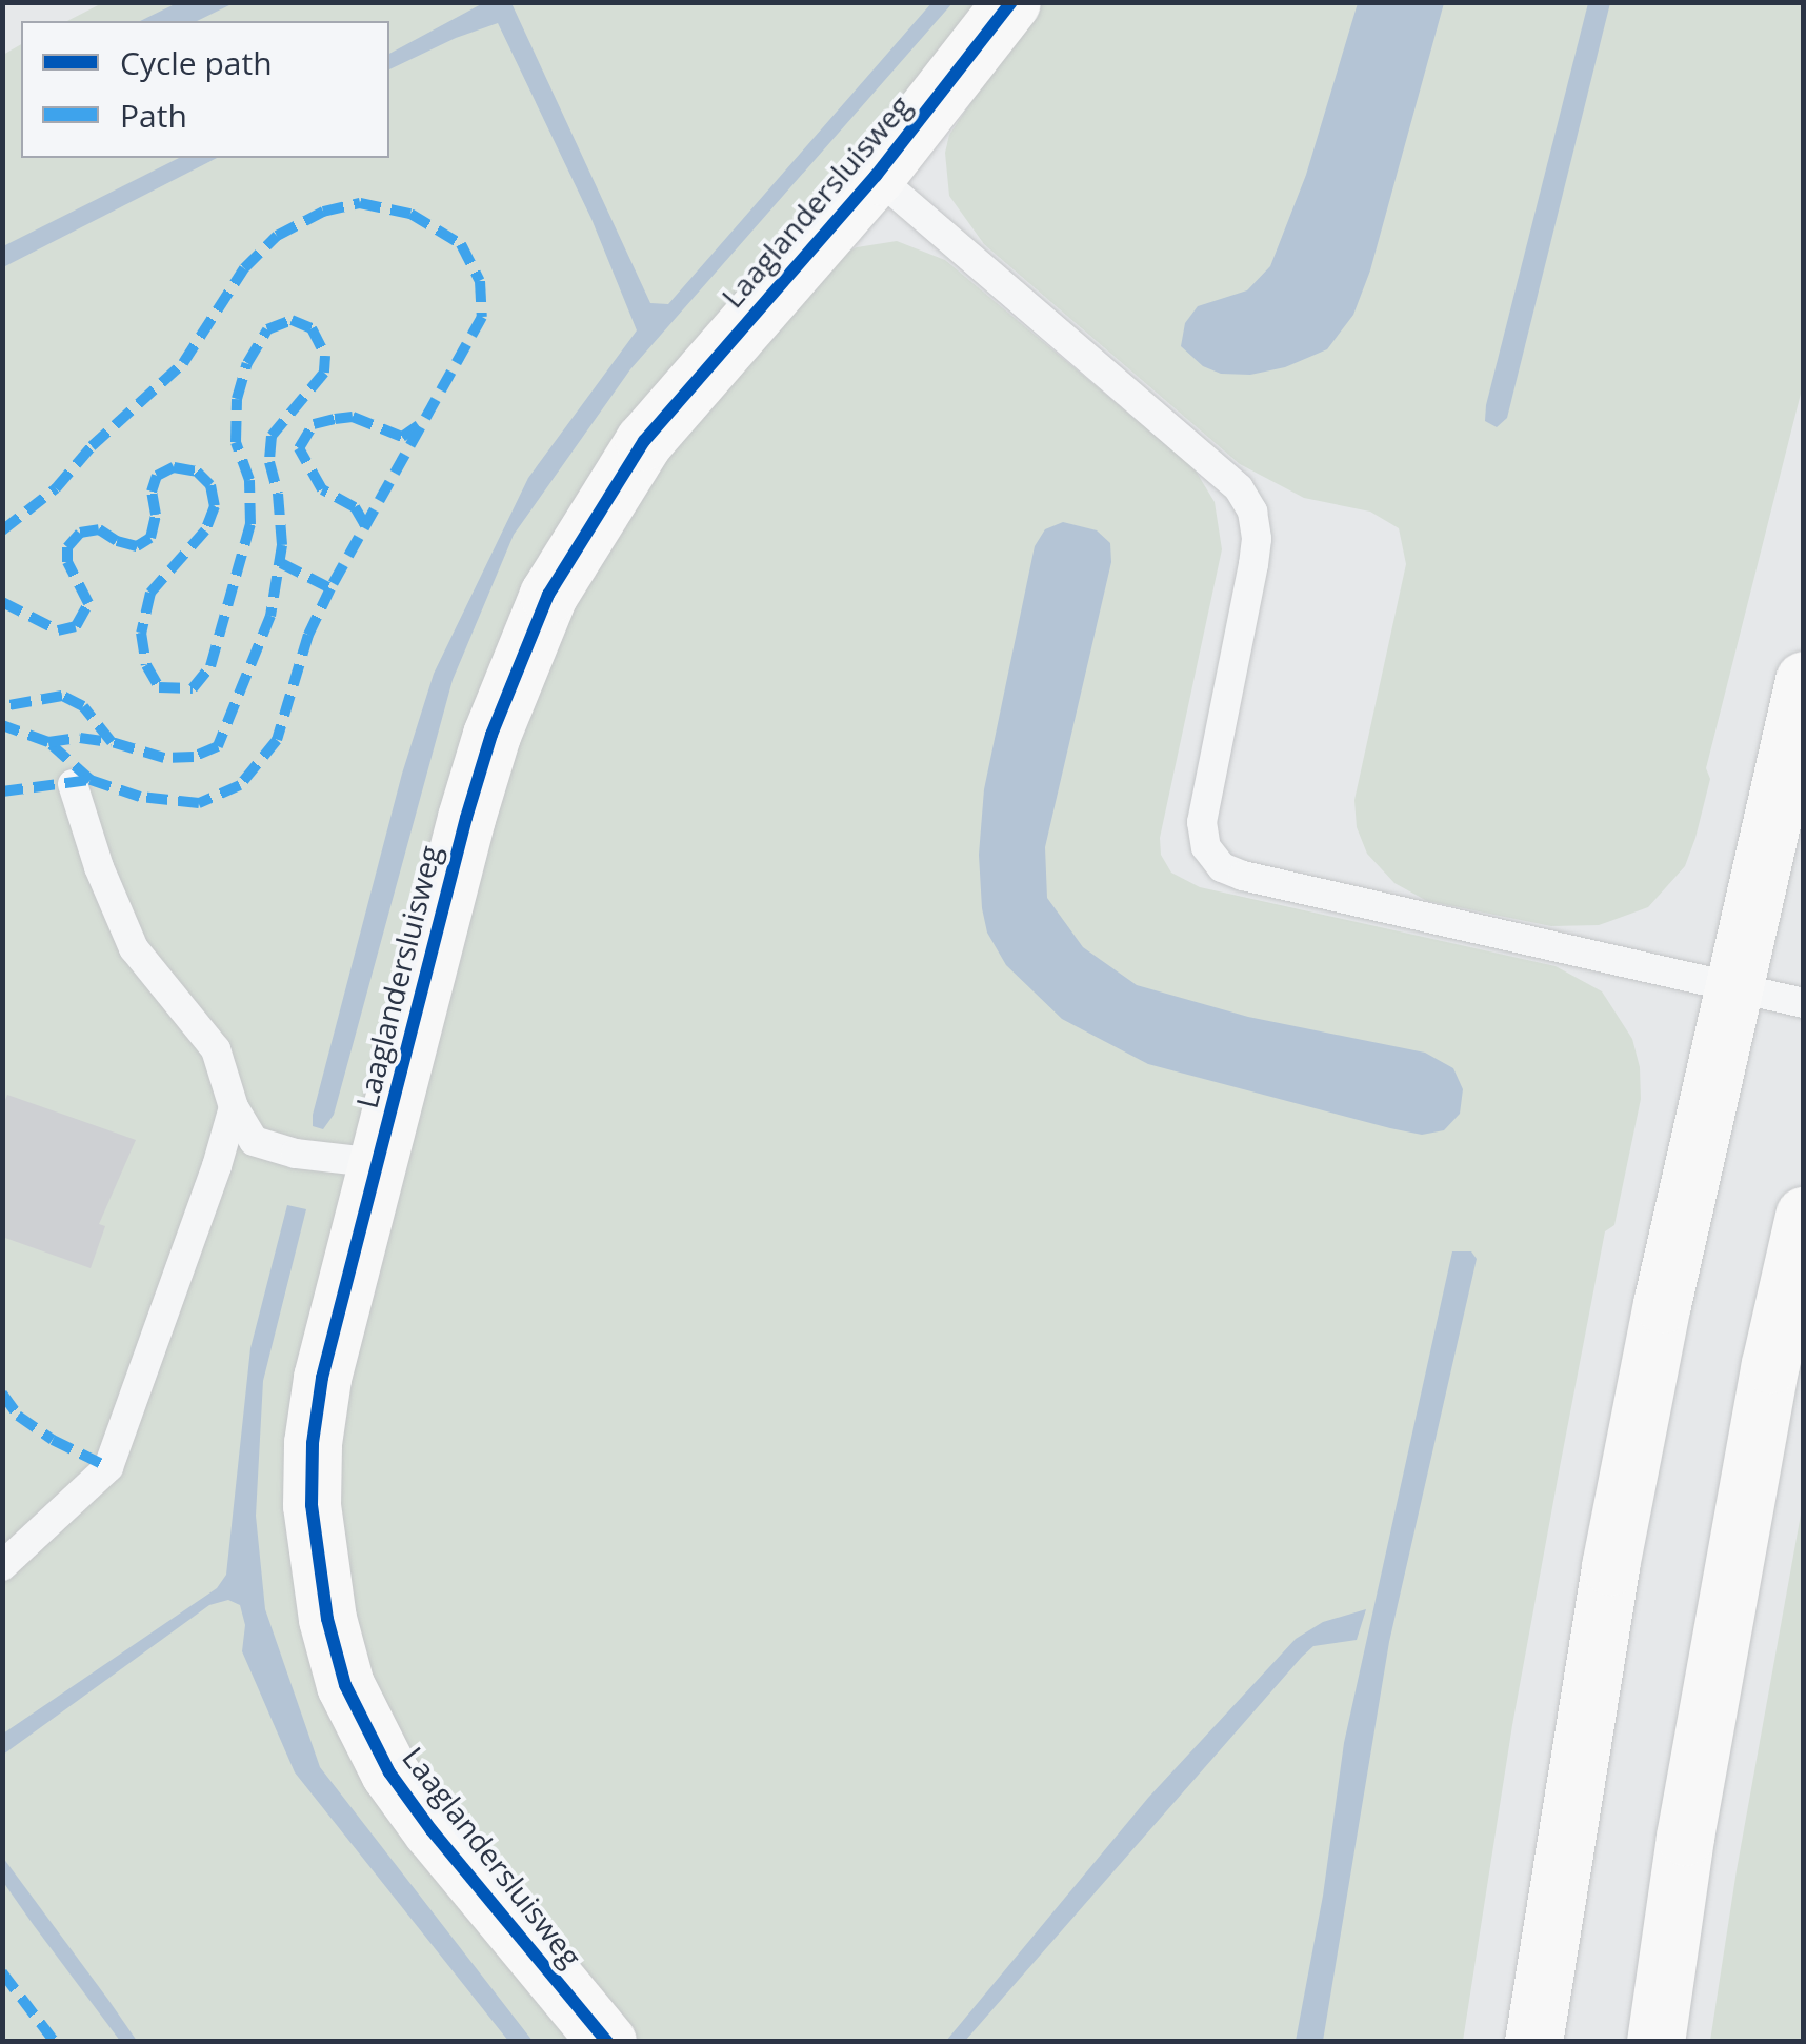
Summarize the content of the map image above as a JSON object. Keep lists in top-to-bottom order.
{
  "streets": {
    "main road": ["Laaglandersluisweg"]
  },
  "legend": ["Cycle path", "Path"]
}
